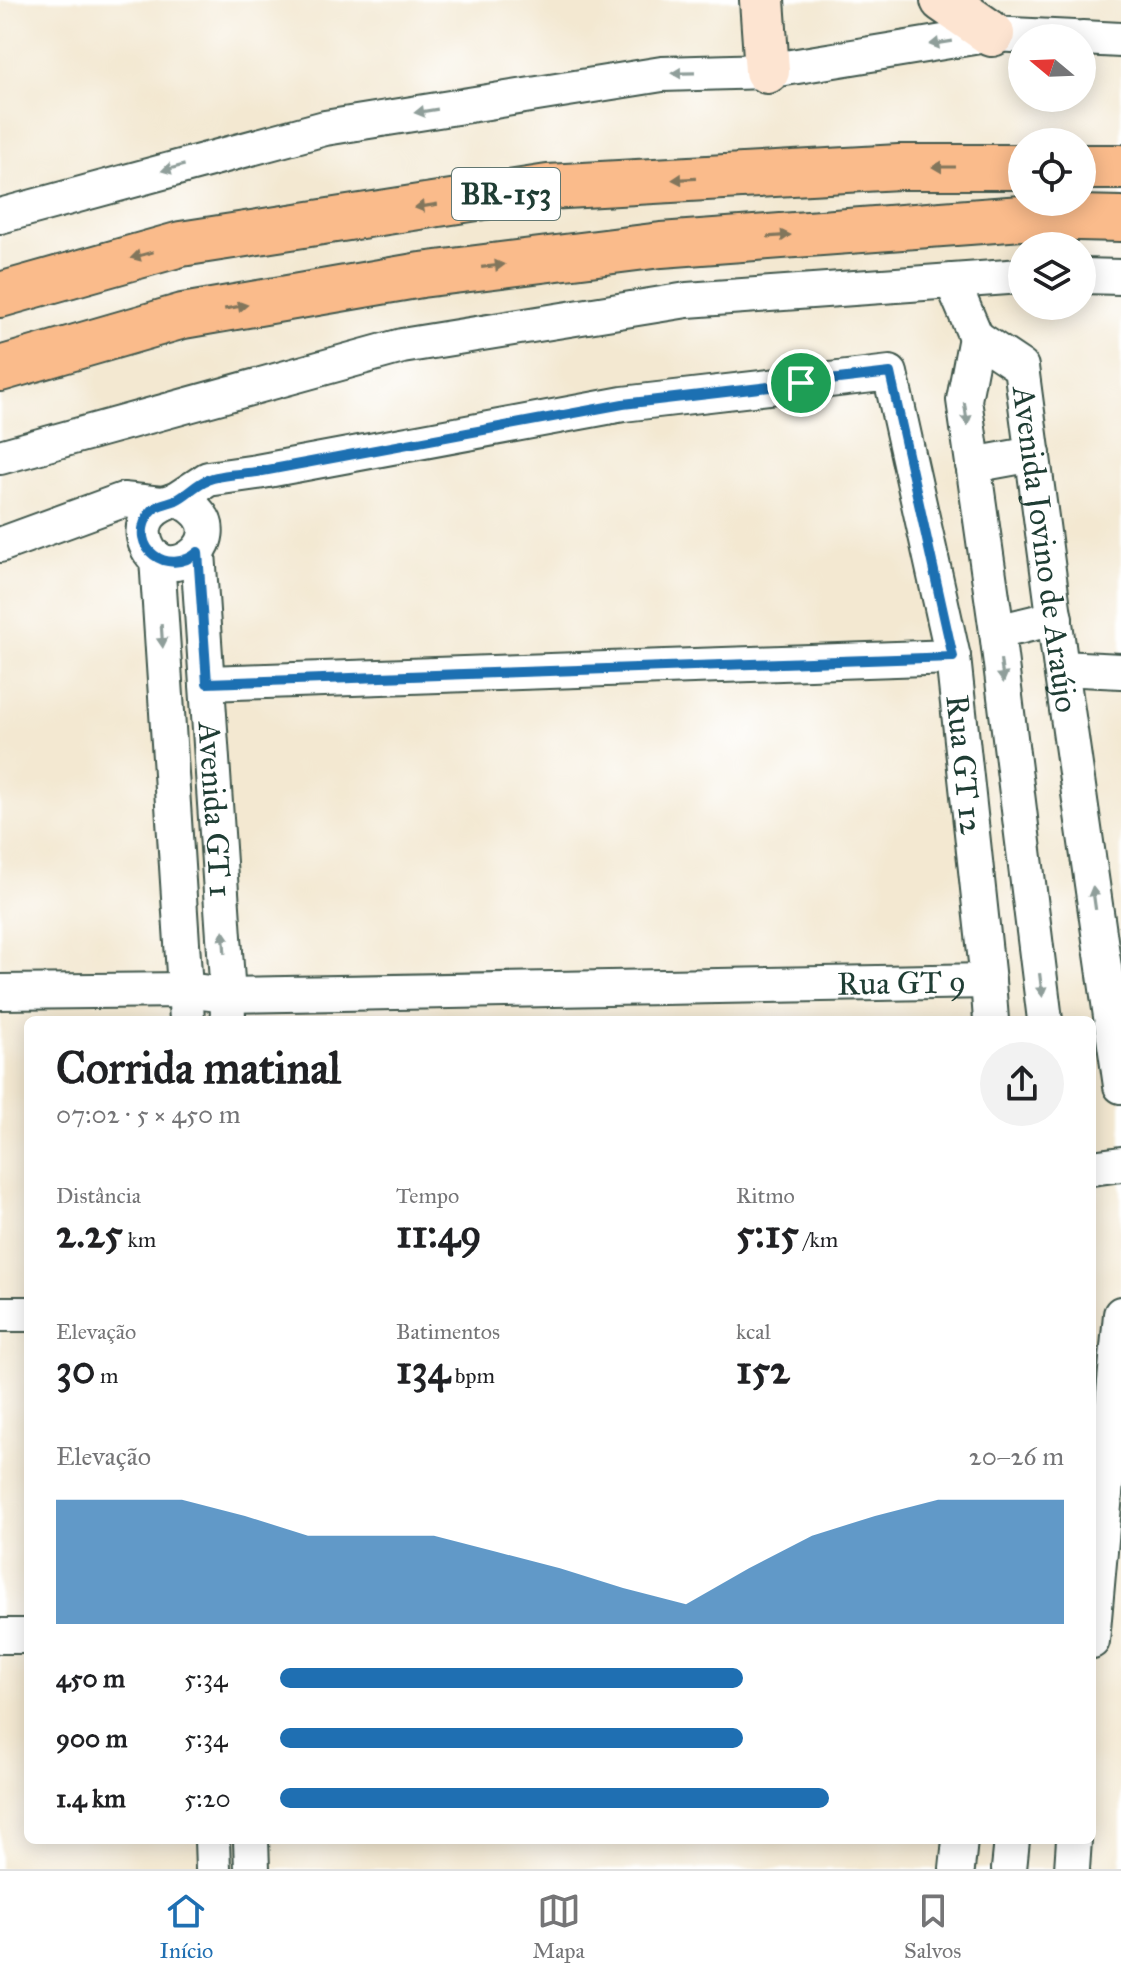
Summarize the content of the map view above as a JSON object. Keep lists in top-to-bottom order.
{
  "streets": {
    "highway": ["BR-153"],
    "street": [
      "Avenida Jovino de Araújo",
      "Rua GT 12",
      "Avenida GT 1",
      "Rua GT 9"
    ]
  },
  "crossings": [
    ["Rua GT 12", "Avenida GT 1"],
    ["Rua GT 12", "Rua GT 9"],
    ["Avenida GT 1", "Rua GT 9"]
  ],
  "north": "left",
  "page": {
    "heading": ["Corrida matinal", "07:02 · 5 × 450 m"],
    "stats": [
      ["Distância", "2.25 km"],
      ["Tempo", "11:49"],
      ["Ritmo", "5:15 /km"],
      ["Elevação", "30 m"],
      ["Batimentos", "134 bpm"],
      ["kcal", "152"]
    ],
    "chart": ["Elevação", "20–26 m"],
    "list": [
      {
        "name": "450 m",
        "note": "5:34"
      },
      {
        "name": "900 m",
        "note": "5:34"
      },
      {
        "name": "1.4 km",
        "note": "5:20"
      }
    ],
    "tabs": ["Início", "Mapa", "Salvos"]
  }
}
